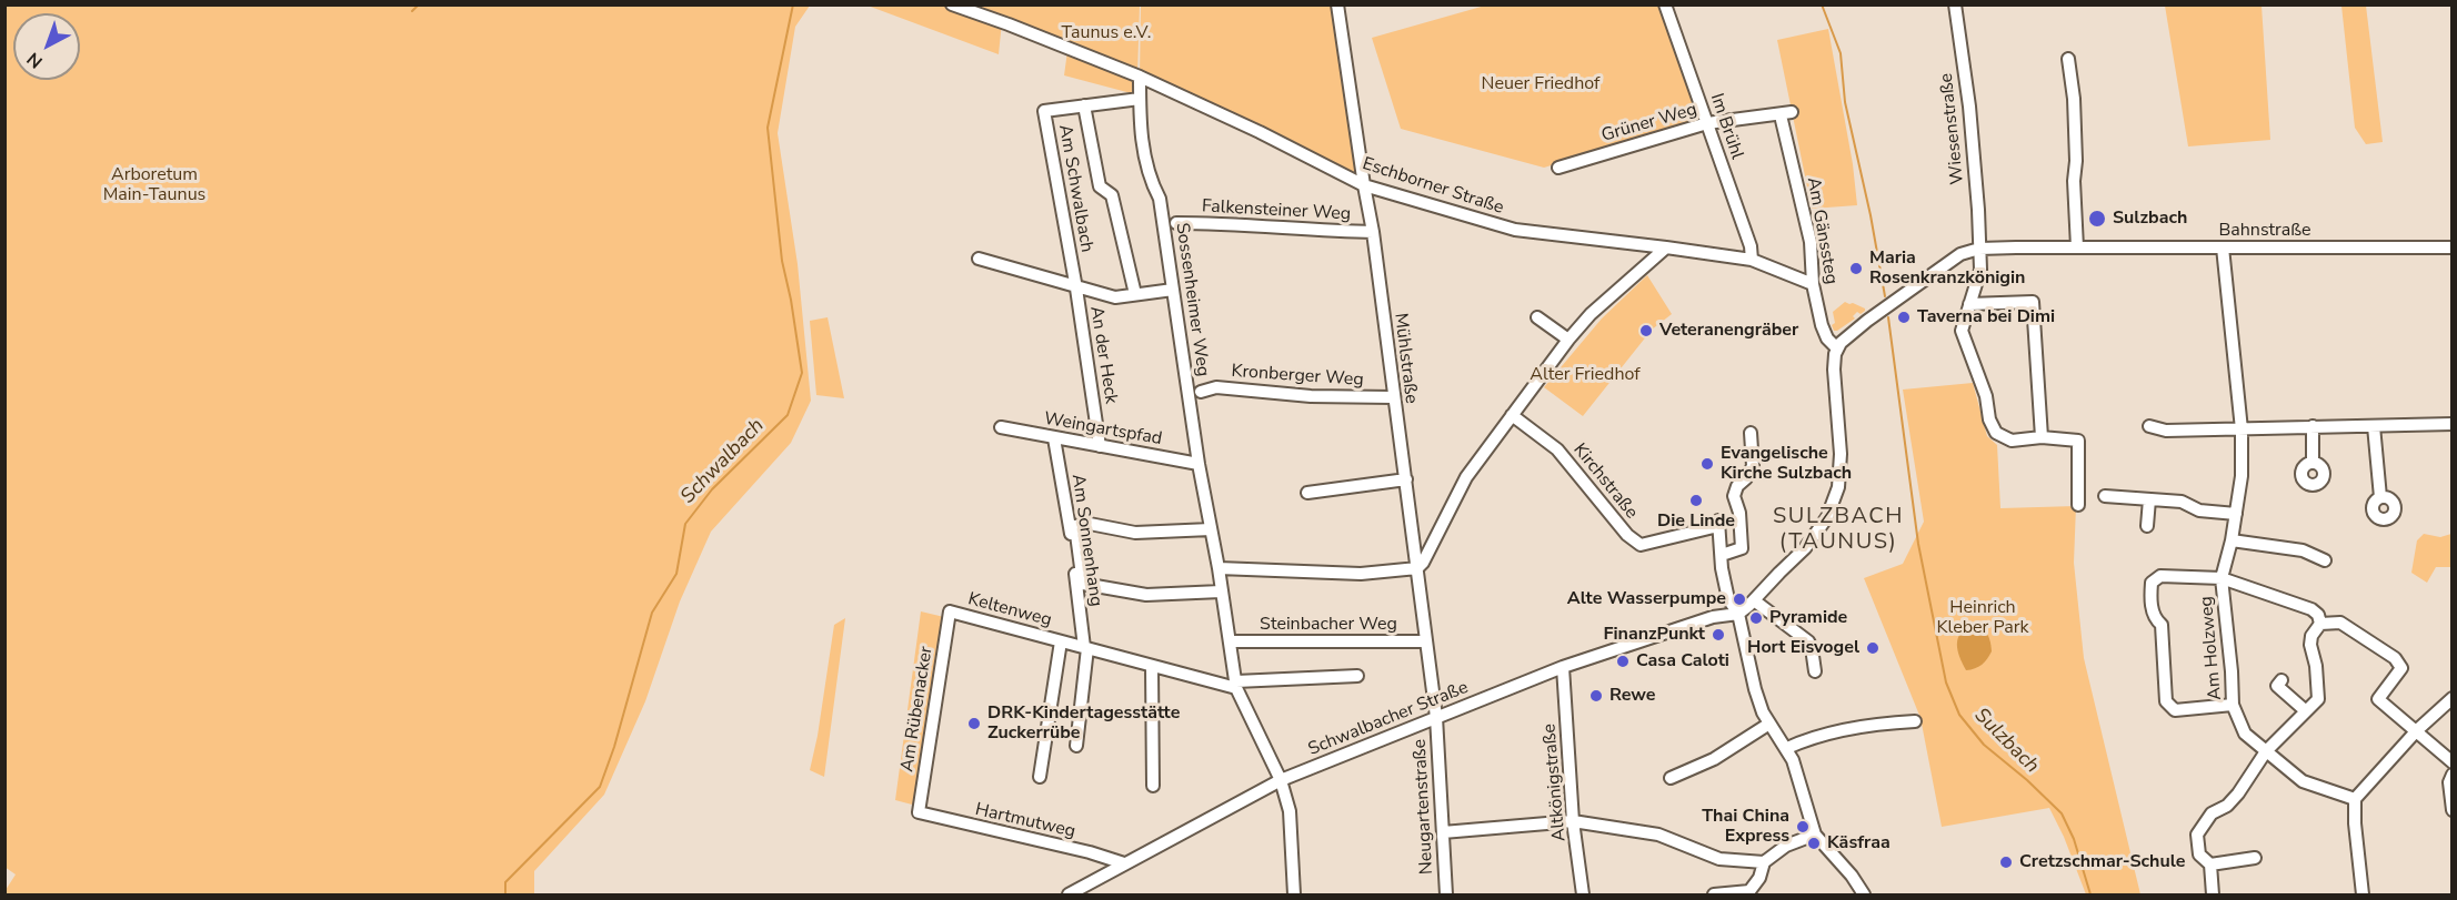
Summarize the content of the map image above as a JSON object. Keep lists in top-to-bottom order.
{
  "streets": {
    "street": [
      "Grüner Weg",
      "Im Brühl",
      "Wiesenstraße",
      "Eschborner Straße",
      "Am Schwalbach",
      "Falkensteiner Weg",
      "Am Gänssteg",
      "Bahnstraße",
      "Sossenheimer Weg",
      "An der Heck",
      "Mühlstraße",
      "Kronberger Weg",
      "Weingartspfad",
      "Kirchstraße",
      "Am Sonnenhang",
      "Keltenweg",
      "Steinbacher Weg",
      "Am Holzweg",
      "Am Rübenacker",
      "Schwalbacher Straße",
      "Altkönigstraße",
      "Neugartenstraße",
      "Hartmutweg"
    ]
  },
  "crossings": [
    ["Grüner Weg", "Im Brühl"],
    ["Grüner Weg", "Am Gänssteg"],
    ["Im Brühl", "Eschborner Straße"],
    ["Wiesenstraße", "Bahnstraße"],
    ["Eschborner Straße", "Am Gänssteg"],
    ["Eschborner Straße", "Sossenheimer Weg"],
    ["Eschborner Straße", "Mühlstraße"],
    ["Am Schwalbach", "Sossenheimer Weg"],
    ["Am Schwalbach", "An der Heck"],
    ["Falkensteiner Weg", "Mühlstraße"],
    ["Am Gänssteg", "Bahnstraße"],
    ["Bahnstraße", "Am Holzweg"],
    ["Sossenheimer Weg", "An der Heck"],
    ["Sossenheimer Weg", "Weingartspfad"],
    ["Sossenheimer Weg", "Keltenweg"],
    ["Sossenheimer Weg", "Steinbacher Weg"],
    ["Sossenheimer Weg", "Schwalbacher Straße"],
    ["An der Heck", "Weingartspfad"],
    ["Mühlstraße", "Kronberger Weg"],
    ["Mühlstraße", "Steinbacher Weg"],
    ["Mühlstraße", "Schwalbacher Straße"],
    ["Mühlstraße", "Neugartenstraße"],
    ["Weingartspfad", "Am Sonnenhang"],
    ["Am Sonnenhang", "Keltenweg"],
    ["Keltenweg", "Am Rübenacker"],
    ["Am Rübenacker", "Hartmutweg"],
    ["Schwalbacher Straße", "Altkönigstraße"],
    ["Schwalbacher Straße", "Neugartenstraße"],
    ["Schwalbacher Straße", "Hartmutweg"]
  ],
  "districts": ["SULZBACH (TAUNUS)"],
  "water": ["Schwalbach", "Sulzbach"],
  "parks": [
    "Taunus e.V.",
    "Neuer Friedhof",
    "Arboretum Main-Taunus",
    "Alter Friedhof",
    "Heinrich Kleber Park"
  ],
  "places": [
    "Sulzbach",
    "Maria Rosenkranzkönigin",
    "Taverna bei Dimi",
    "Veteranengräber",
    "Evangelische Kirche Sulzbach",
    "Die Linde",
    "Alte Wasserpumpe",
    "Pyramide",
    "FinanzPunkt",
    "Hort Eisvogel",
    "Casa Caloti",
    "Rewe",
    "DRK-Kindertagesstätte Zuckerrübe",
    "Thai China Express",
    "Käsfraa",
    "Cretzschmar-Schule"
  ],
  "north": "bottom left"
}
